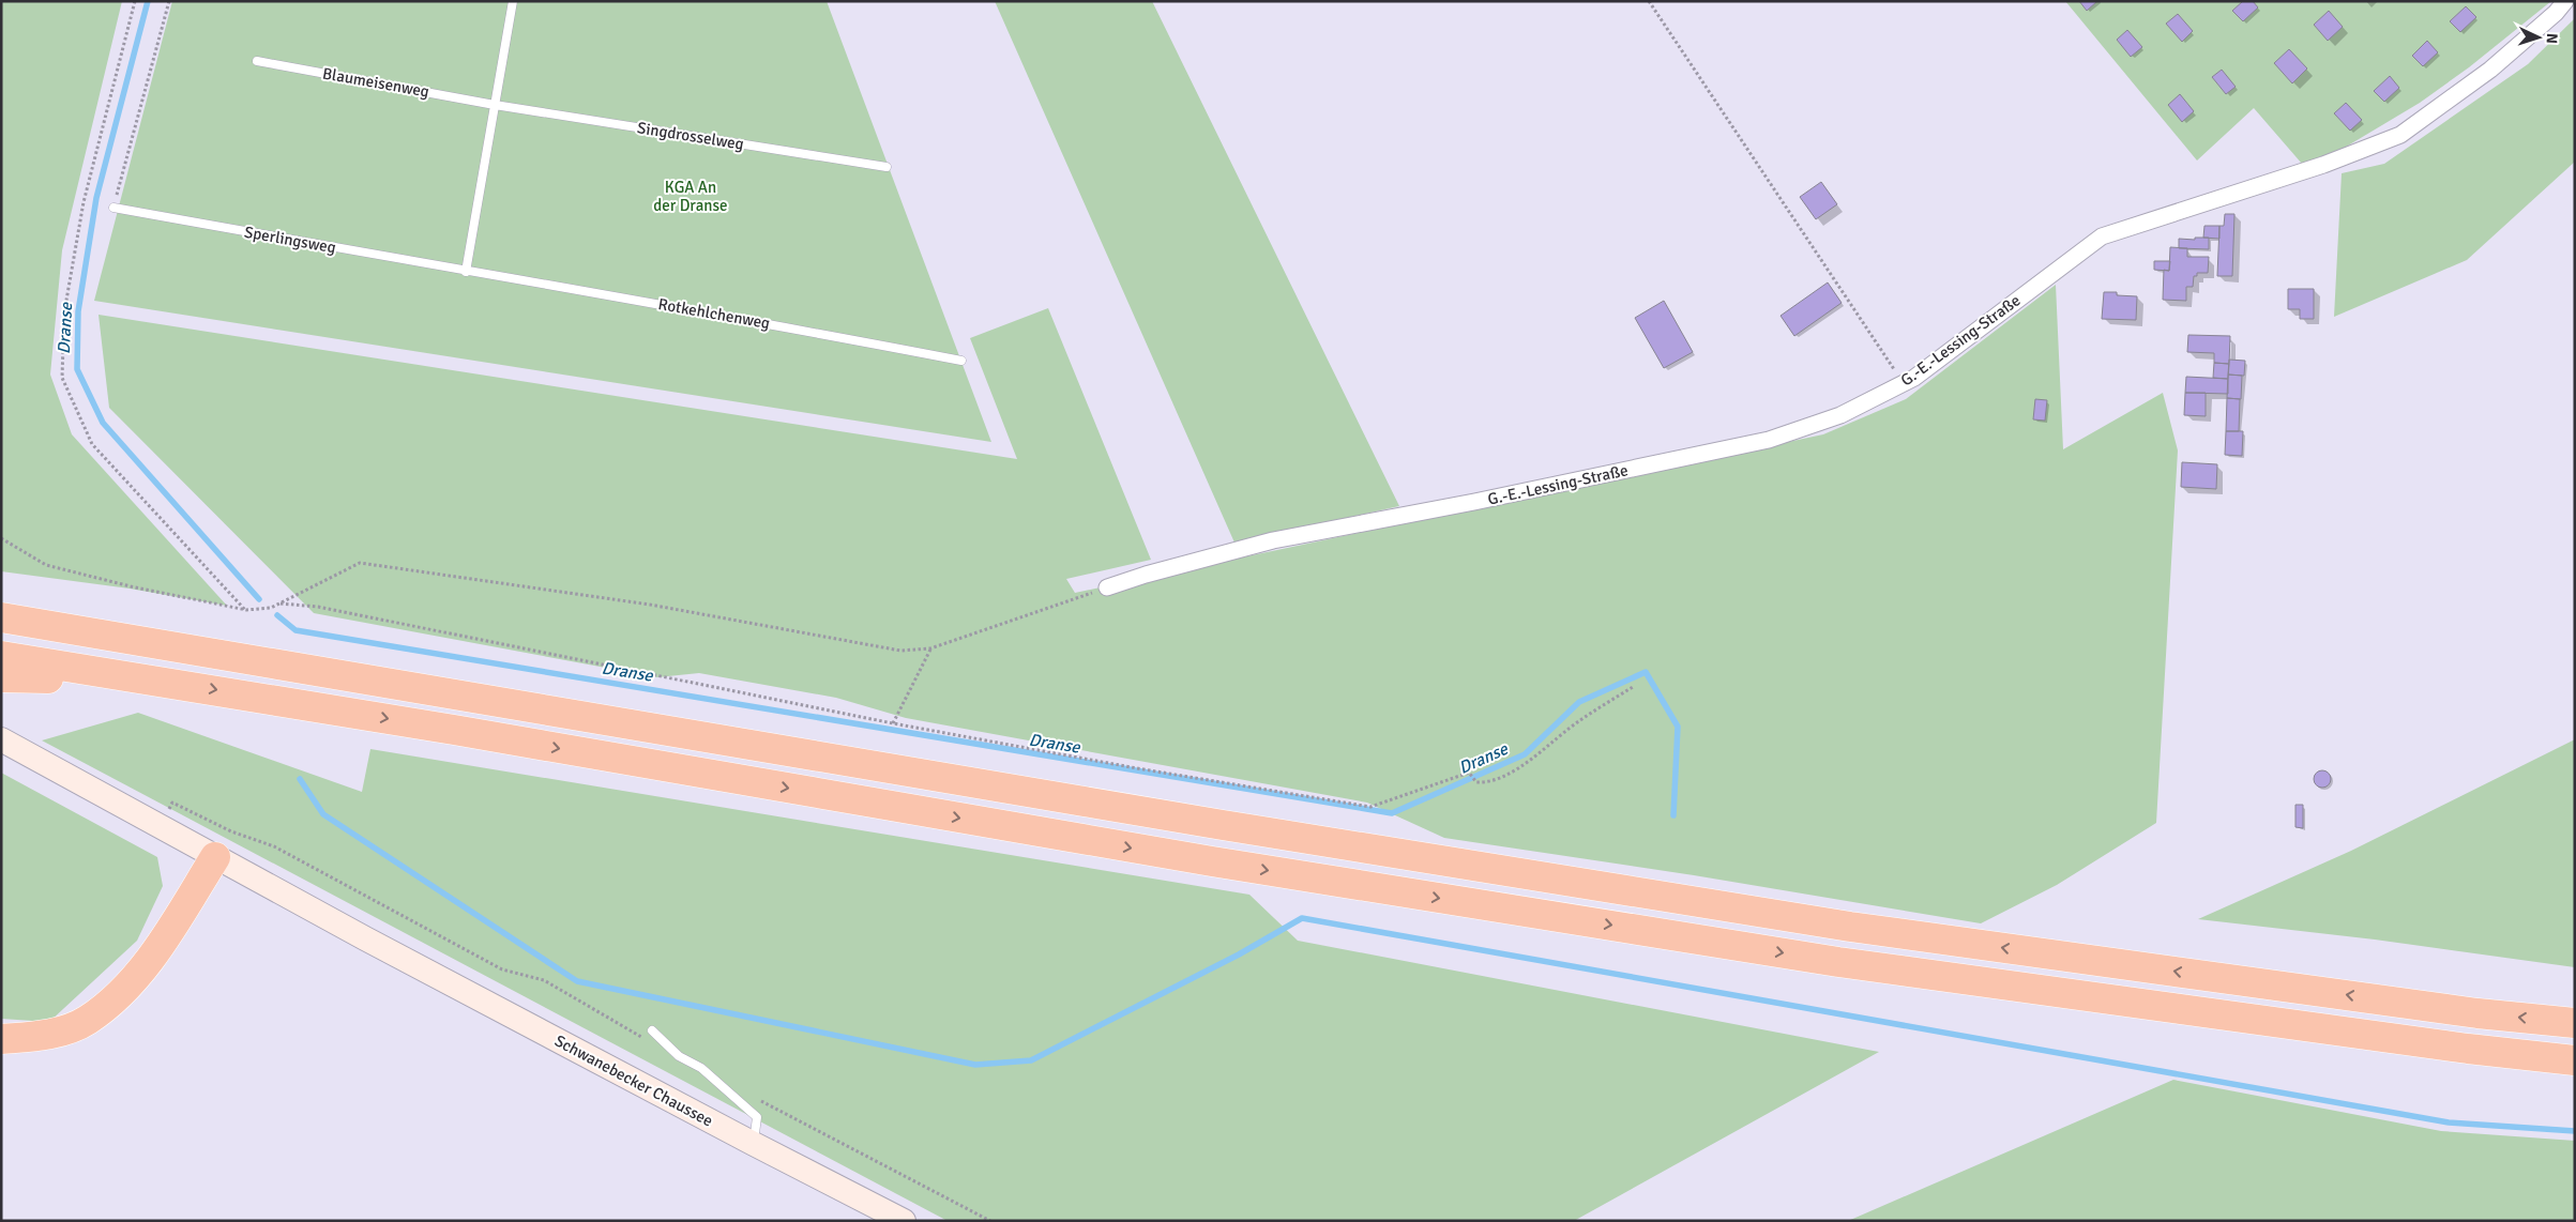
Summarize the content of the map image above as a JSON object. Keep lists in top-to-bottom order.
{
  "streets": {
    "main road": ["Schwanebecker Chaussee"],
    "street": ["G.-E.-Lessing-Straße"],
    "lane": [
      "Blaumeisenweg",
      "Singdrosselweg",
      "Sperlingsweg",
      "Rotkehlchenweg"
    ]
  },
  "crossings": [
    ["Blaumeisenweg", "Singdrosselweg"],
    ["Sperlingsweg", "Rotkehlchenweg"]
  ],
  "water": ["Dranse"],
  "parks": ["KGA An der Dranse"],
  "north": "right"
}
